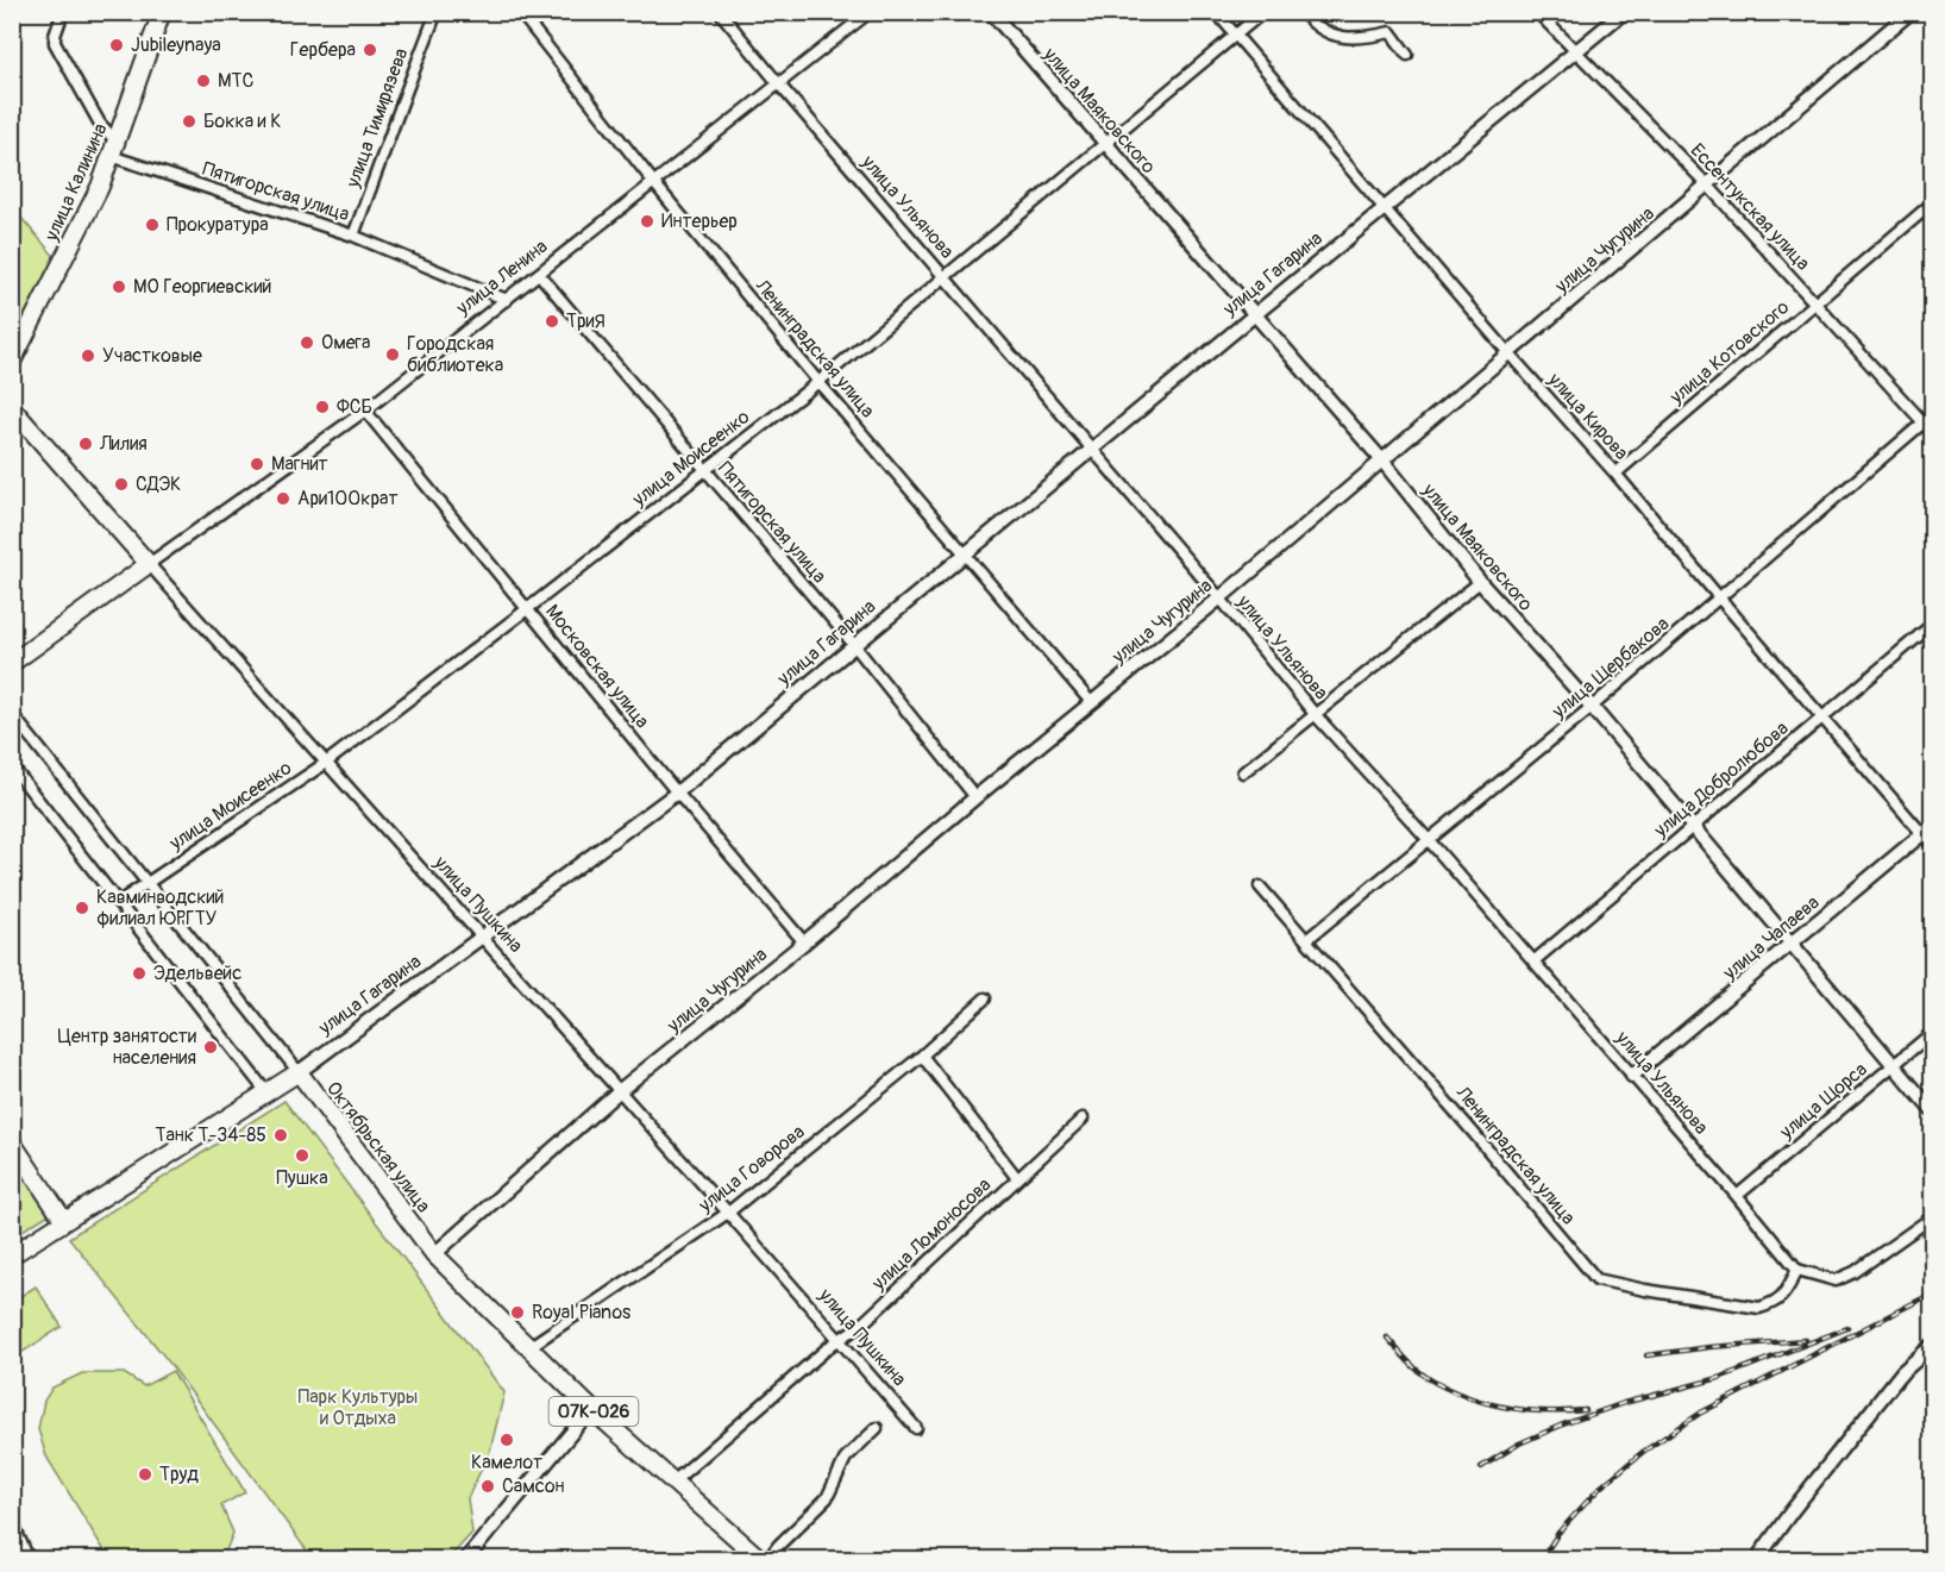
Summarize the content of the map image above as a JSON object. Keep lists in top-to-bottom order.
{
  "streets": {
    "main road": [
      "улица Калинина",
      "улица Гагарина",
      "улица Ленина",
      "улица Пушкина",
      "Октябрьская улица",
      "07К-026"
    ],
    "street": [
      "улица Маяковского",
      "улица Тимирязева",
      "Пятигорская улица",
      "улица Ульянова",
      "Ессентукская улица",
      "улица Чугурина",
      "Ленинградская улица",
      "улица Котовского",
      "улица Кирова",
      "улица Моисеенко",
      "Московская улица",
      "улица Щербакова",
      "улица Добролюбова",
      "улица Чапаева",
      "улица Щорса",
      "улица Говорова",
      "улица Ломоносова"
    ]
  },
  "crossings": [
    ["улица Маяковского", "улица Чугурина"],
    ["улица Маяковского", "улица Гагарина"],
    ["улица Маяковского", "улица Моисеенко"],
    ["улица Маяковского", "улица Щербакова"],
    ["улица Маяковского", "улица Добролюбова"],
    ["улица Маяковского", "улица Чапаева"],
    ["улица Маяковского", "улица Щорса"],
    ["улица Тимирязева", "Пятигорская улица"],
    ["улица Калинина", "Пятигорская улица"],
    ["Пятигорская улица", "улица Чугурина"],
    ["Пятигорская улица", "улица Гагарина"],
    ["Пятигорская улица", "улица Ленина"],
    ["Пятигорская улица", "улица Моисеенко"],
    ["улица Ульянова", "улица Чугурина"],
    ["улица Ульянова", "улица Гагарина"],
    ["улица Ульянова", "улица Ленина"],
    ["улица Ульянова", "Ленинградская улица"],
    ["улица Ульянова", "улица Моисеенко"],
    ["улица Ульянова", "улица Щербакова"],
    ["улица Ульянова", "улица Добролюбова"],
    ["улица Ульянова", "улица Чапаева"],
    ["улица Ульянова", "улица Щорса"],
    ["Ессентукская улица", "улица Чугурина"],
    ["Ессентукская улица", "улица Гагарина"],
    ["Ессентукская улица", "улица Котовского"],
    ["Ессентукская улица", "улица Щербакова"],
    ["улица Чугурина", "Ленинградская улица"],
    ["улица Чугурина", "улица Кирова"],
    ["улица Чугурина", "Московская улица"],
    ["улица Чугурина", "улица Пушкина"],
    ["улица Чугурина", "Октябрьская улица"],
    ["улица Гагарина", "Ленинградская улица"],
    ["улица Гагарина", "улица Кирова"],
    ["улица Гагарина", "Московская улица"],
    ["улица Гагарина", "улица Пушкина"],
    ["улица Гагарина", "Октябрьская улица"],
    ["улица Ленина", "Ленинградская улица"],
    ["улица Ленина", "Московская улица"],
    ["улица Ленина", "улица Пушкина"],
    ["Ленинградская улица", "улица Моисеенко"],
    ["Ленинградская улица", "улица Щербакова"],
    ["улица Котовского", "улица Кирова"],
    ["улица Кирова", "улица Моисеенко"],
    ["улица Кирова", "улица Щербакова"],
    ["улица Кирова", "улица Добролюбова"],
    ["улица Кирова", "улица Чапаева"],
    ["улица Моисеенко", "Московская улица"],
    ["улица Моисеенко", "улица Пушкина"],
    ["улица Моисеенко", "Октябрьская улица"],
    ["улица Пушкина", "улица Говорова"],
    ["улица Пушкина", "улица Ломоносова"],
    ["Октябрьская улица", "улица Говорова"],
    ["Октябрьская улица", "улица Ломоносова"]
  ],
  "parks": ["Парк Культуры и Отдыха"],
  "places": [
    "Jubileynaya",
    "Гербера",
    "МТС",
    "Бокка и К",
    "Интерьер",
    "Прокуратура",
    "МО Георгиевский",
    "ТриЯ",
    "Омега",
    "Городская библиотека",
    "Участковые",
    "ФСБ",
    "Лилия",
    "Магнит",
    "СДЭК",
    "Ари100крат",
    "Кавминводский филиал ЮРГТУ",
    "Эдельвейс",
    "Центр занятости населения",
    "Танк Т-34-85",
    "Пушка",
    "Royal Pianos",
    "Камелот",
    "Труд",
    "Самсон"
  ]
}
